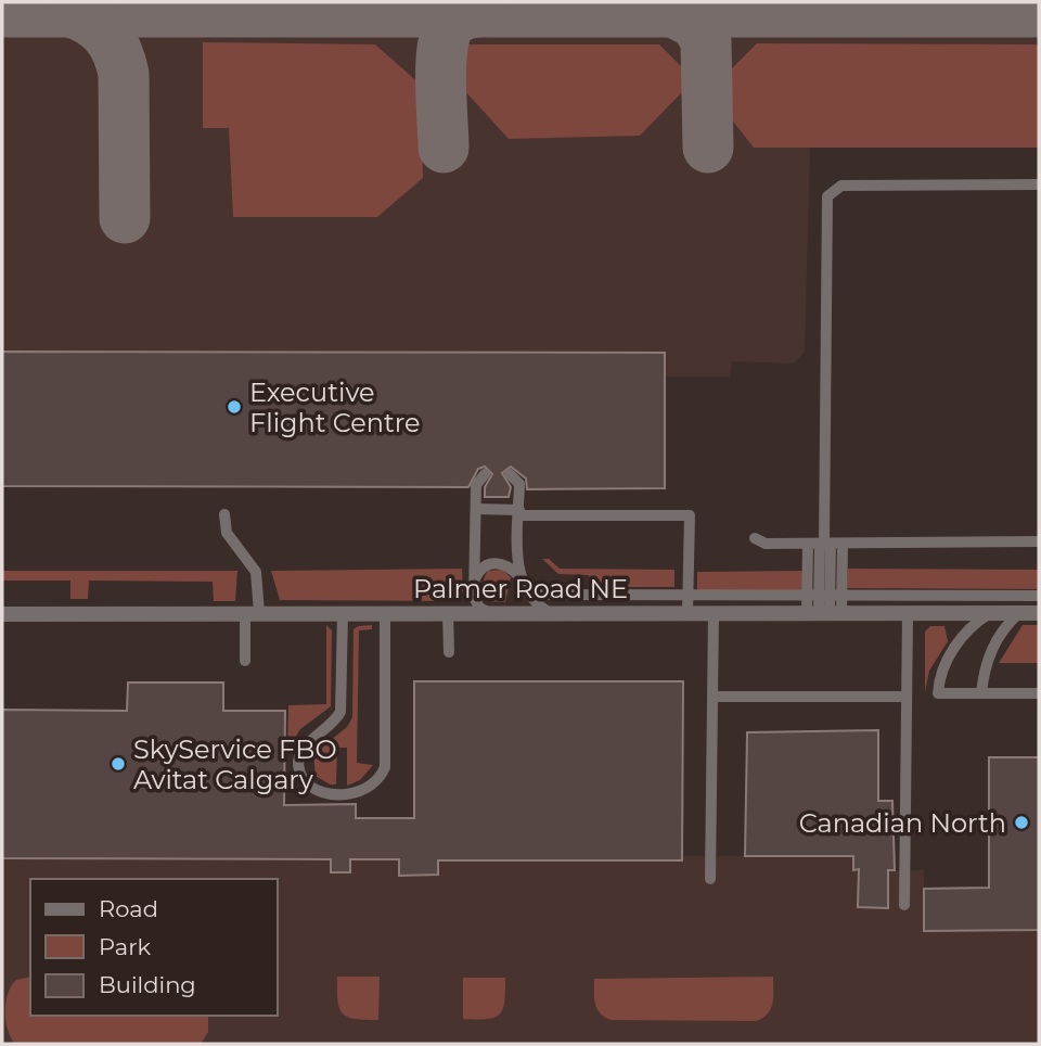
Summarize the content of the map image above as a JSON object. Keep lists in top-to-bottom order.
{
  "streets": {
    "street": ["Palmer Road NE"]
  },
  "places": ["Executive Flight Centre", "SkyService FBO Avitat Calgary", "Canadian North"],
  "legend": ["Road", "Park", "Building"]
}
